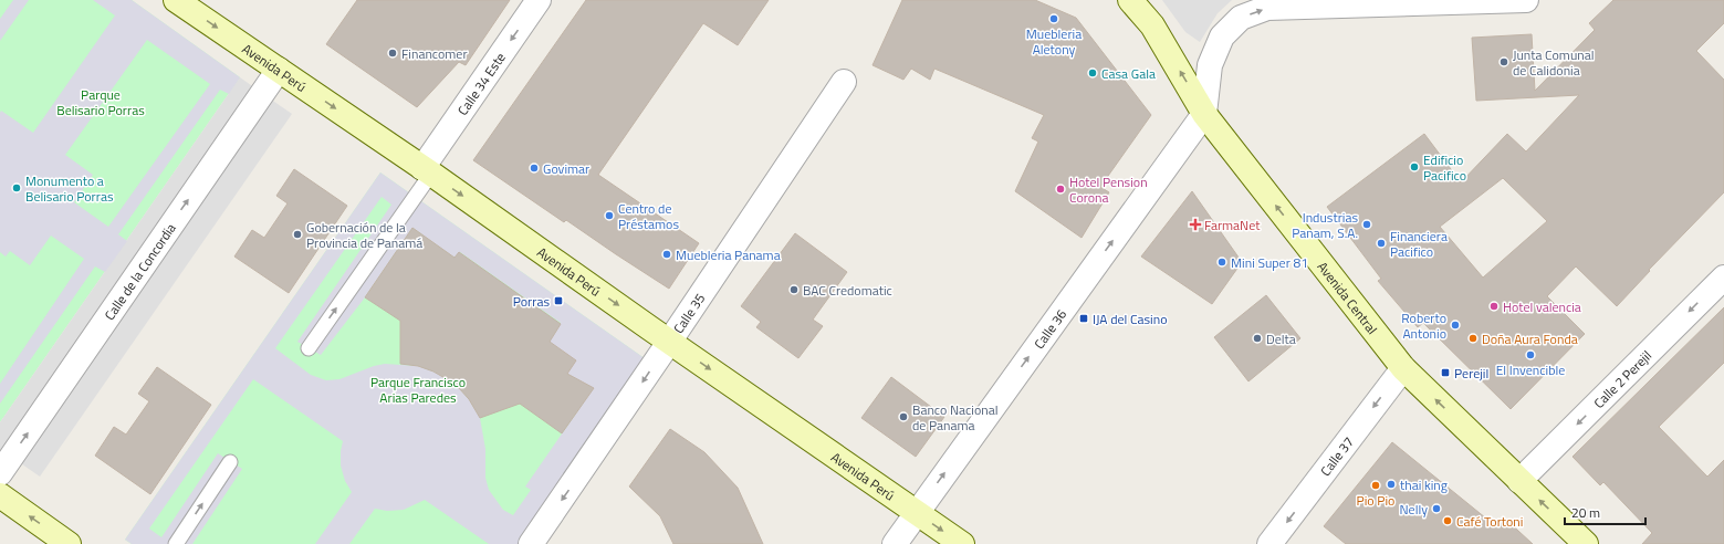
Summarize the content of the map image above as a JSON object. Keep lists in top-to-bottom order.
{
  "streets": {
    "main road": ["Avenida Perú", "Avenida Central"],
    "street": [
      "Calle 34 Este",
      "Calle de la Concordia",
      "Calle 35",
      "Calle 36",
      "Calle 2 Perejil",
      "Calle 37"
    ]
  },
  "crossings": [
    ["Avenida Perú", "Calle 34 Este"],
    ["Avenida Perú", "Calle de la Concordia"],
    ["Avenida Perú", "Calle 35"],
    ["Avenida Perú", "Calle 36"],
    ["Avenida Central", "Calle 36"],
    ["Avenida Central", "Calle 2 Perejil"],
    ["Avenida Central", "Calle 37"]
  ],
  "one_way": [
    "Avenida Perú",
    "Calle 34 Este",
    "Calle de la Concordia",
    "Avenida Central",
    "Calle 35",
    "Calle 36",
    "Calle 2 Perejil",
    "Calle 37"
  ],
  "parks": ["Parque Belisario Porras", "Parque Francisco Arias Paredes"],
  "places": {
    "other": [
      "Muebleria Aletony",
      "Financomer",
      "Junta Comunal de Calidonia",
      "Casa Gala",
      "Edificio Pacifico",
      "Govimar",
      "Monumento a Belisario Porras",
      "Hotel Pension Corona",
      "Centro de Préstamos",
      "Industrias Panam, S.A.",
      "Gobernación de la Provincia de Panamá",
      "Financiera Pacifico",
      "Muebleria Panama",
      "Mini Super 81",
      "BAC Credomatic",
      "Hotel valencia",
      "Roberto Antonio",
      "Delta",
      "Doña Aura Fonda",
      "El Invencible",
      "Banco Nacional de Panama",
      "thai king",
      "Pio Pio",
      "Nelly",
      "Café Tortoni"
    ],
    "health": ["FarmaNet"],
    "transit": ["Porras", "IJA del Casino", "Perejil"]
  },
  "scale_bar": "20 m"
}
